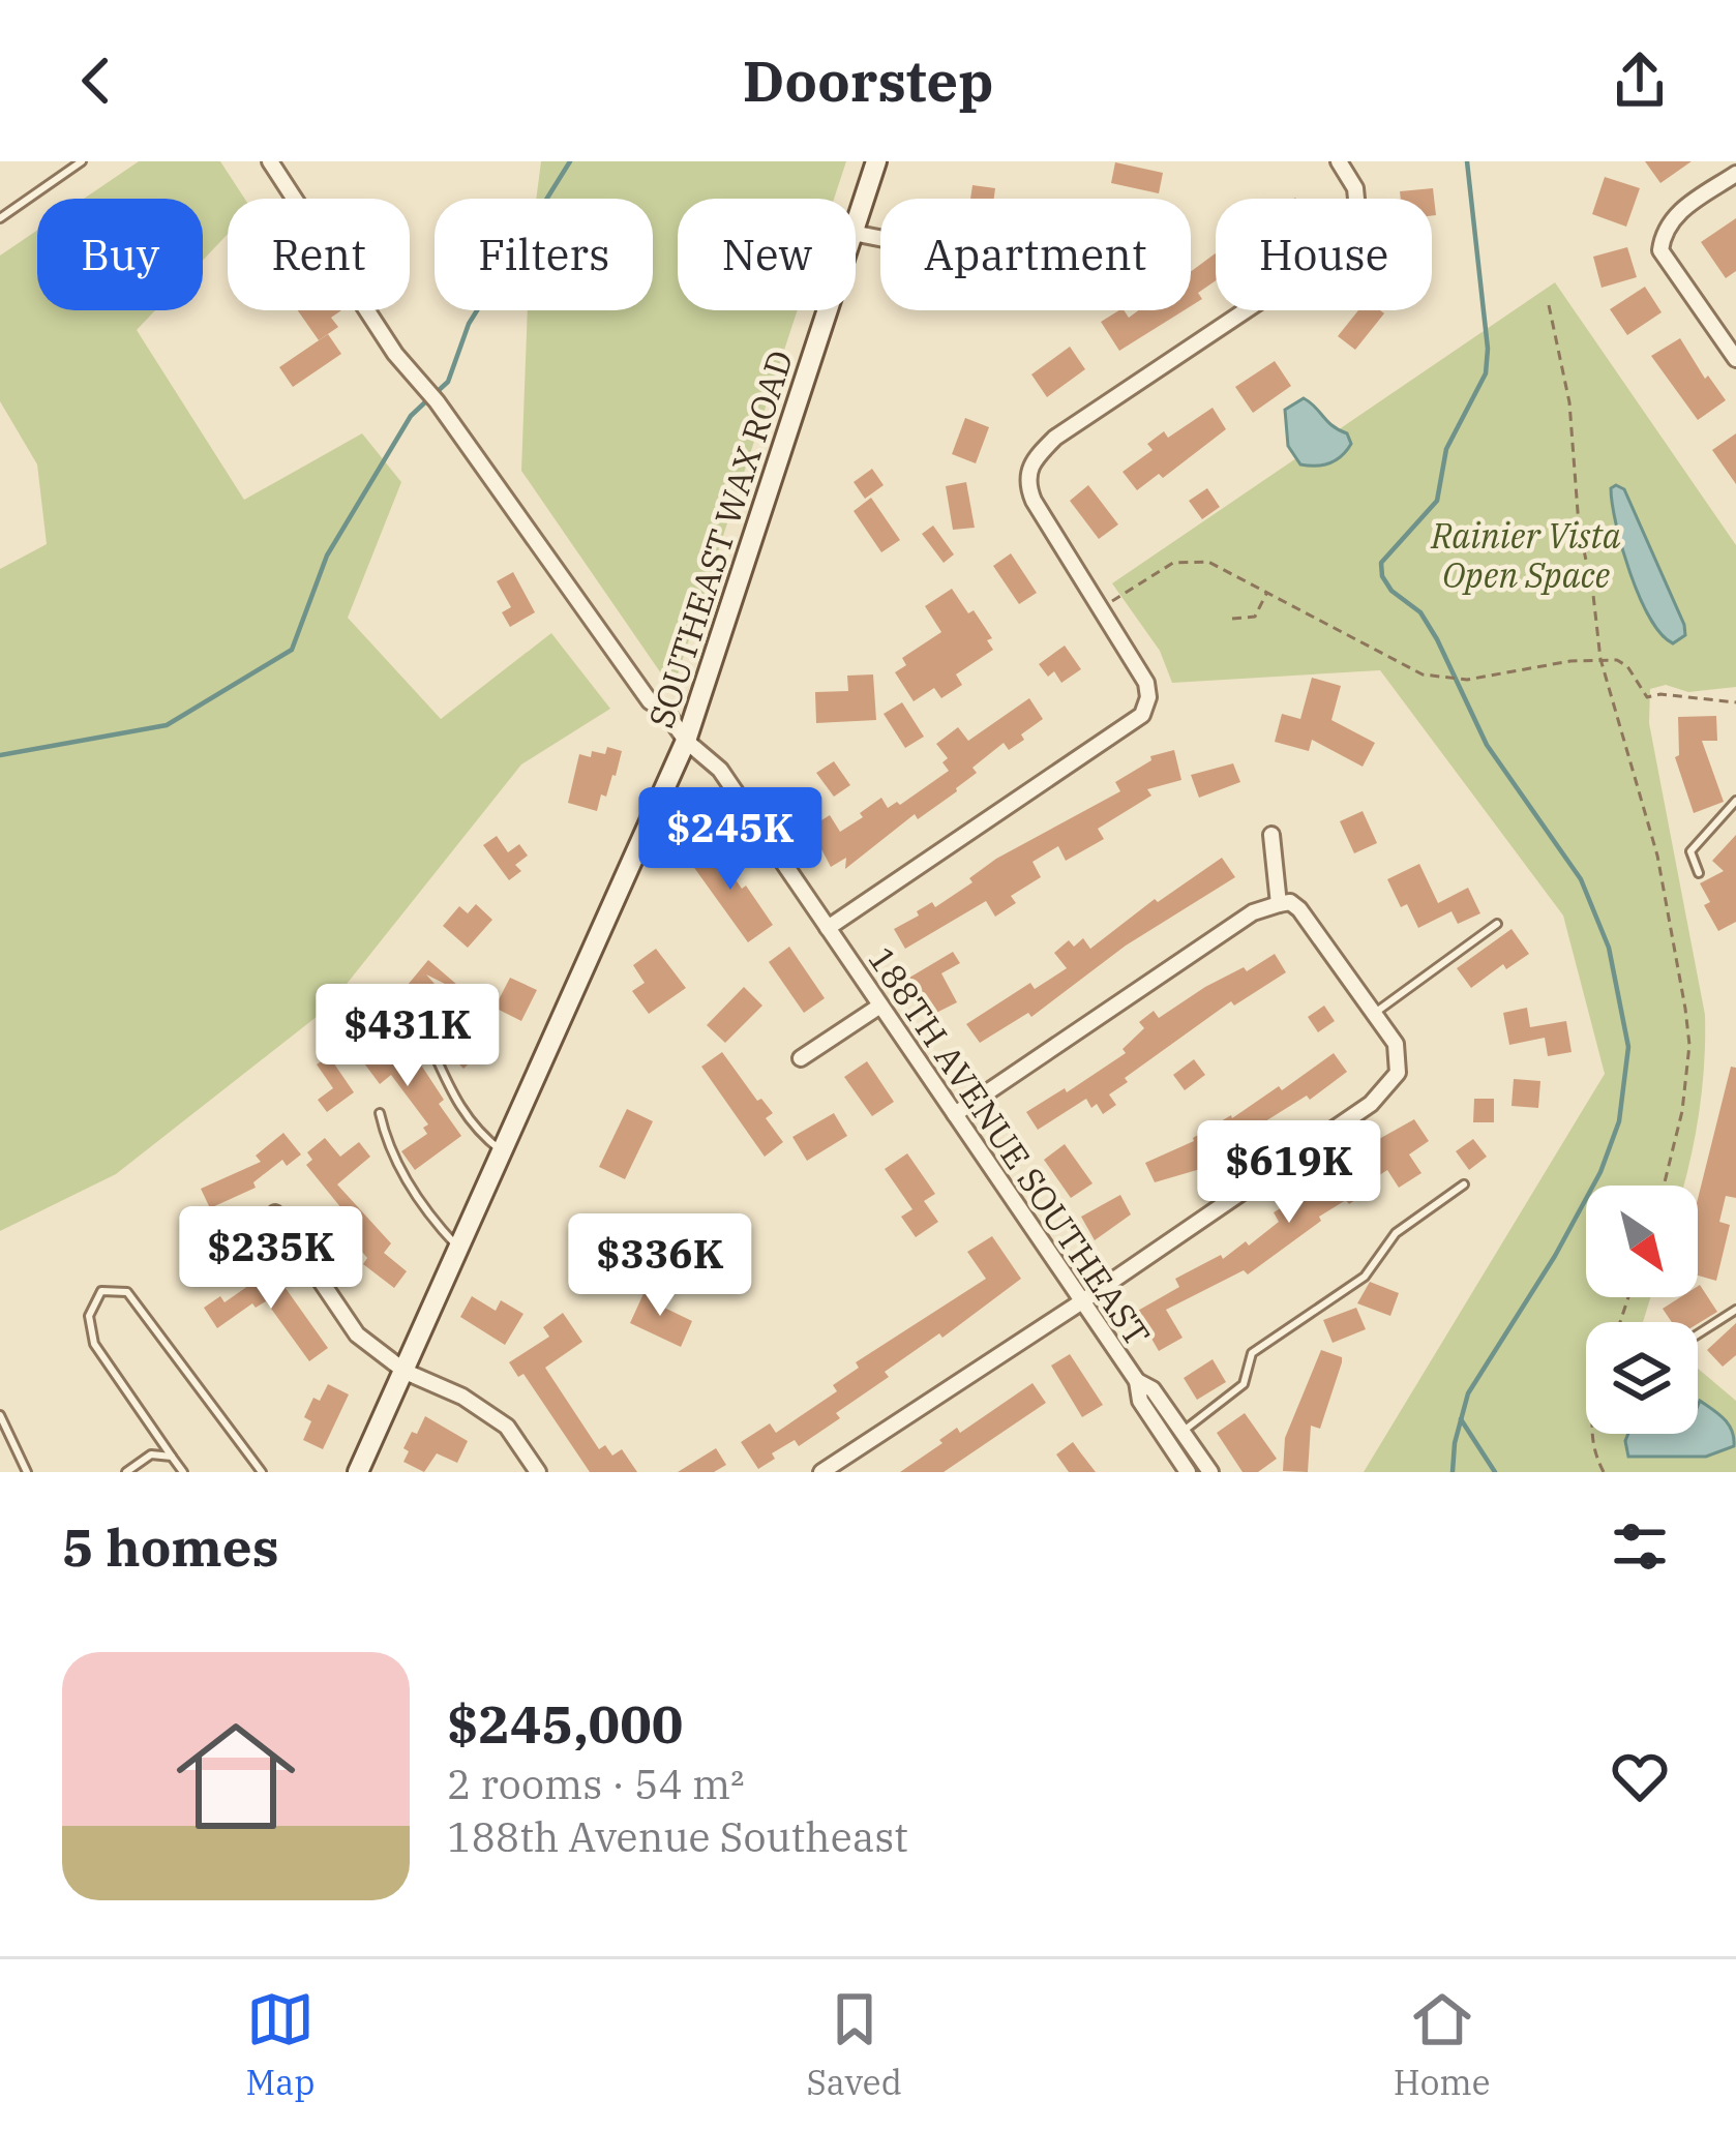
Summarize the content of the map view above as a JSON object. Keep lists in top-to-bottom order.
{
  "streets": {
    "street": ["SOUTHEAST WAX ROAD", "188TH AVENUE SOUTHEAST"]
  },
  "crossings": [
    ["SOUTHEAST WAX ROAD", "188TH AVENUE SOUTHEAST"]
  ],
  "parks": ["Rainier Vista Open Space"],
  "north": "bottom right",
  "page": {
    "header": "Doorstep",
    "chip": [
      "Buy",
      "Rent",
      "Filters",
      "New",
      "Apartment",
      "House"
    ],
    "price": [
      "$245K",
      "$431K",
      "$619K",
      "$235K",
      "$336K"
    ],
    "heading": "5 homes",
    "list": [
      {
        "name": "$245,000",
        "note": "2 rooms · 54 m² · 188th Avenue Southeast"
      }
    ],
    "tabs": ["Map", "Saved", "Home"]
  }
}
